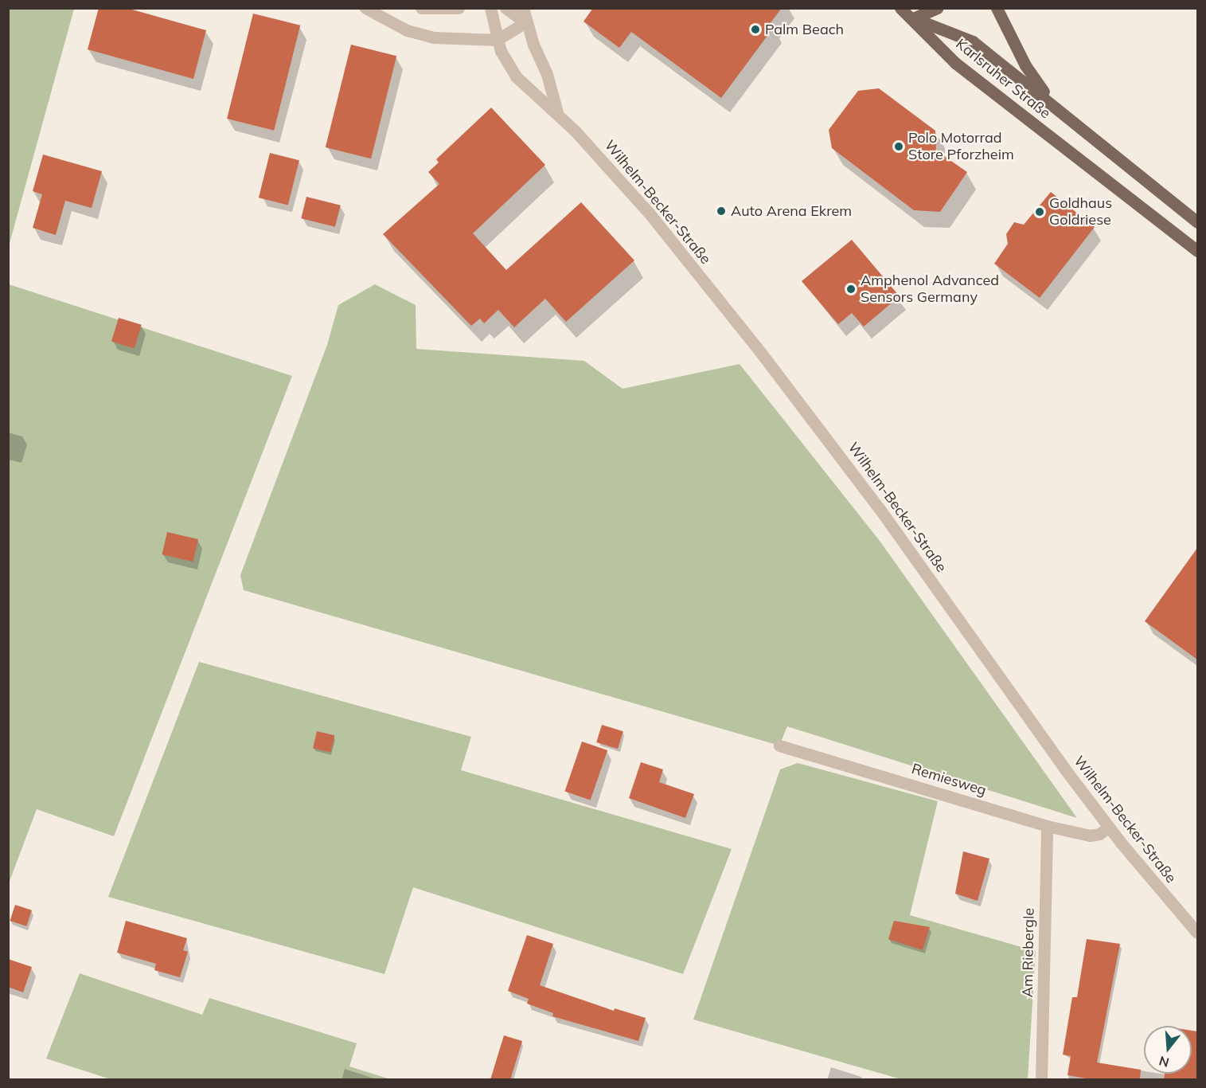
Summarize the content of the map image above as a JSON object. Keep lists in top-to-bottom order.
{
  "streets": {
    "main road": ["Karlsruher Straße"],
    "street": ["Wilhelm-Becker-Straße", "Remiesweg", "Am Riebergle"]
  },
  "crossings": [
    ["Wilhelm-Becker-Straße", "Remiesweg"],
    ["Remiesweg", "Am Riebergle"]
  ],
  "places": [
    "Palm Beach",
    "Polo Motorrad Store Pforzheim",
    "Auto Arena Ekrem",
    "Goldhaus Goldriese",
    "Amphenol Advanced Sensors Germany"
  ],
  "north": "bottom"
}
